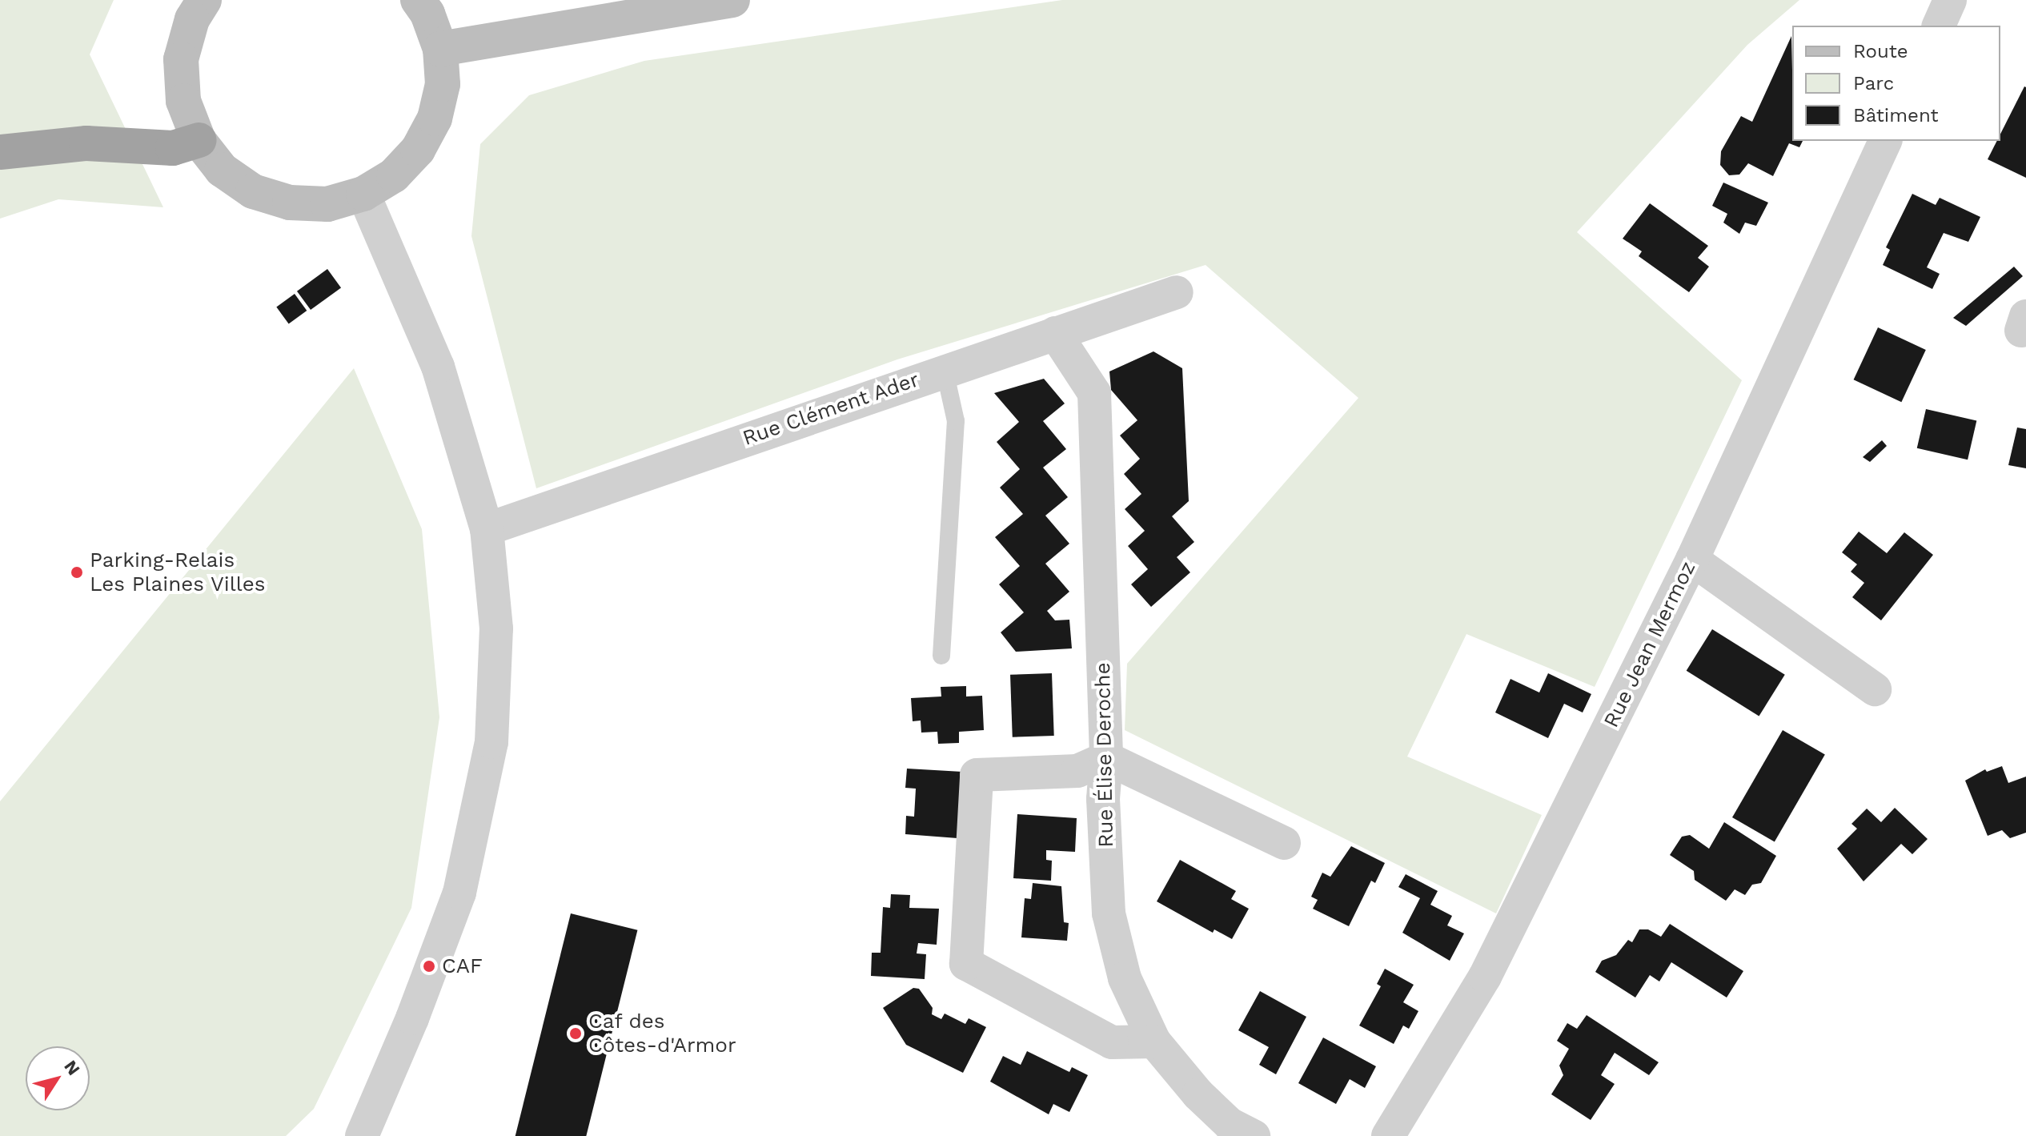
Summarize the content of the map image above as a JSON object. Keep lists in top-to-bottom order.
{
  "streets": {
    "street": ["Rue Clément Ader", "Rue Jean Mermoz", "Rue Élise Deroche"]
  },
  "crossings": [
    ["Rue Clément Ader", "Rue Élise Deroche"]
  ],
  "places": ["Parking-Relais Les Plaines Villes", "CAF", "Caf des Côtes-d'Armor"],
  "legend": ["Route", "Parc", "Bâtiment"],
  "north": "top right"
}
